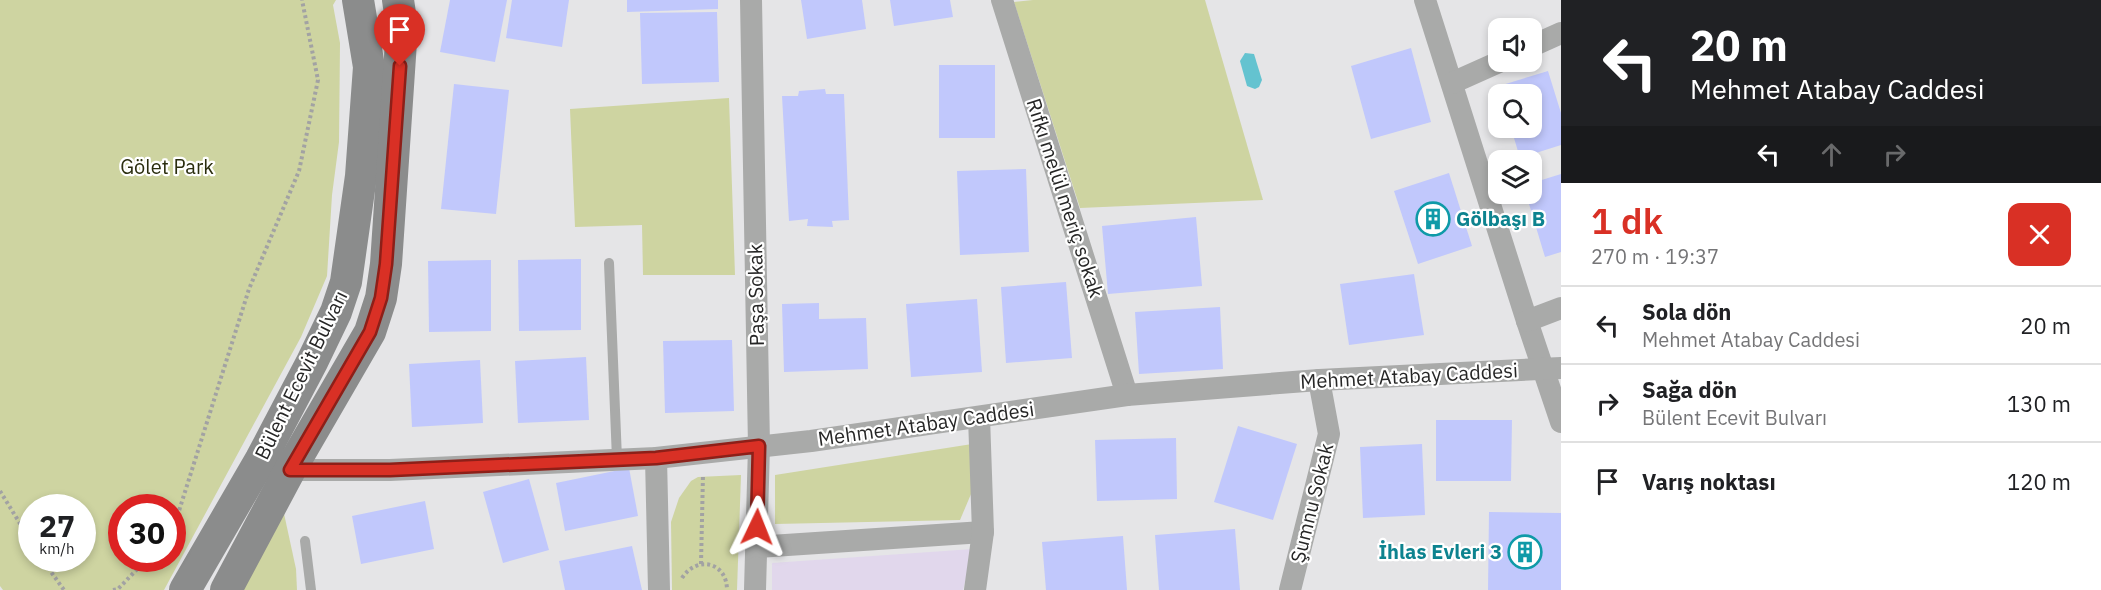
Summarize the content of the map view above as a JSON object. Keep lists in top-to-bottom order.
{
  "streets": {
    "main road": ["Bülent Ecevit Bulvarı"],
    "street": [
      "Rıfkı melül meriç sokak",
      "Paşa Sokak",
      "Mehmet Atabay Caddesi",
      "Şumnu Sokak"
    ]
  },
  "crossings": [
    ["Rıfkı melül meriç sokak", "Mehmet Atabay Caddesi"],
    ["Paşa Sokak", "Mehmet Atabay Caddesi"],
    ["Bülent Ecevit Bulvarı", "Mehmet Atabay Caddesi"],
    ["Mehmet Atabay Caddesi", "Şumnu Sokak"]
  ],
  "parks": ["Gölet Park"],
  "places": {
    "building": ["Gölbaşı B", "İhlas Evleri 3"]
  },
  "page": {
    "turn": ["20 m", "Mehmet Atabay Caddesi"],
    "heading": ["1 dk", "270 m · 19:37"],
    "list": [
      {
        "name": "Sola dön",
        "note": "Mehmet Atabay Caddesi",
        "value": "20 m"
      },
      {
        "name": "Sağa dön",
        "note": "Bülent Ecevit Bulvarı",
        "value": "130 m"
      },
      {
        "name": "Varış noktası",
        "value": "120 m"
      }
    ],
    "speed": "27 km/h",
    "limit": "30"
  }
}
